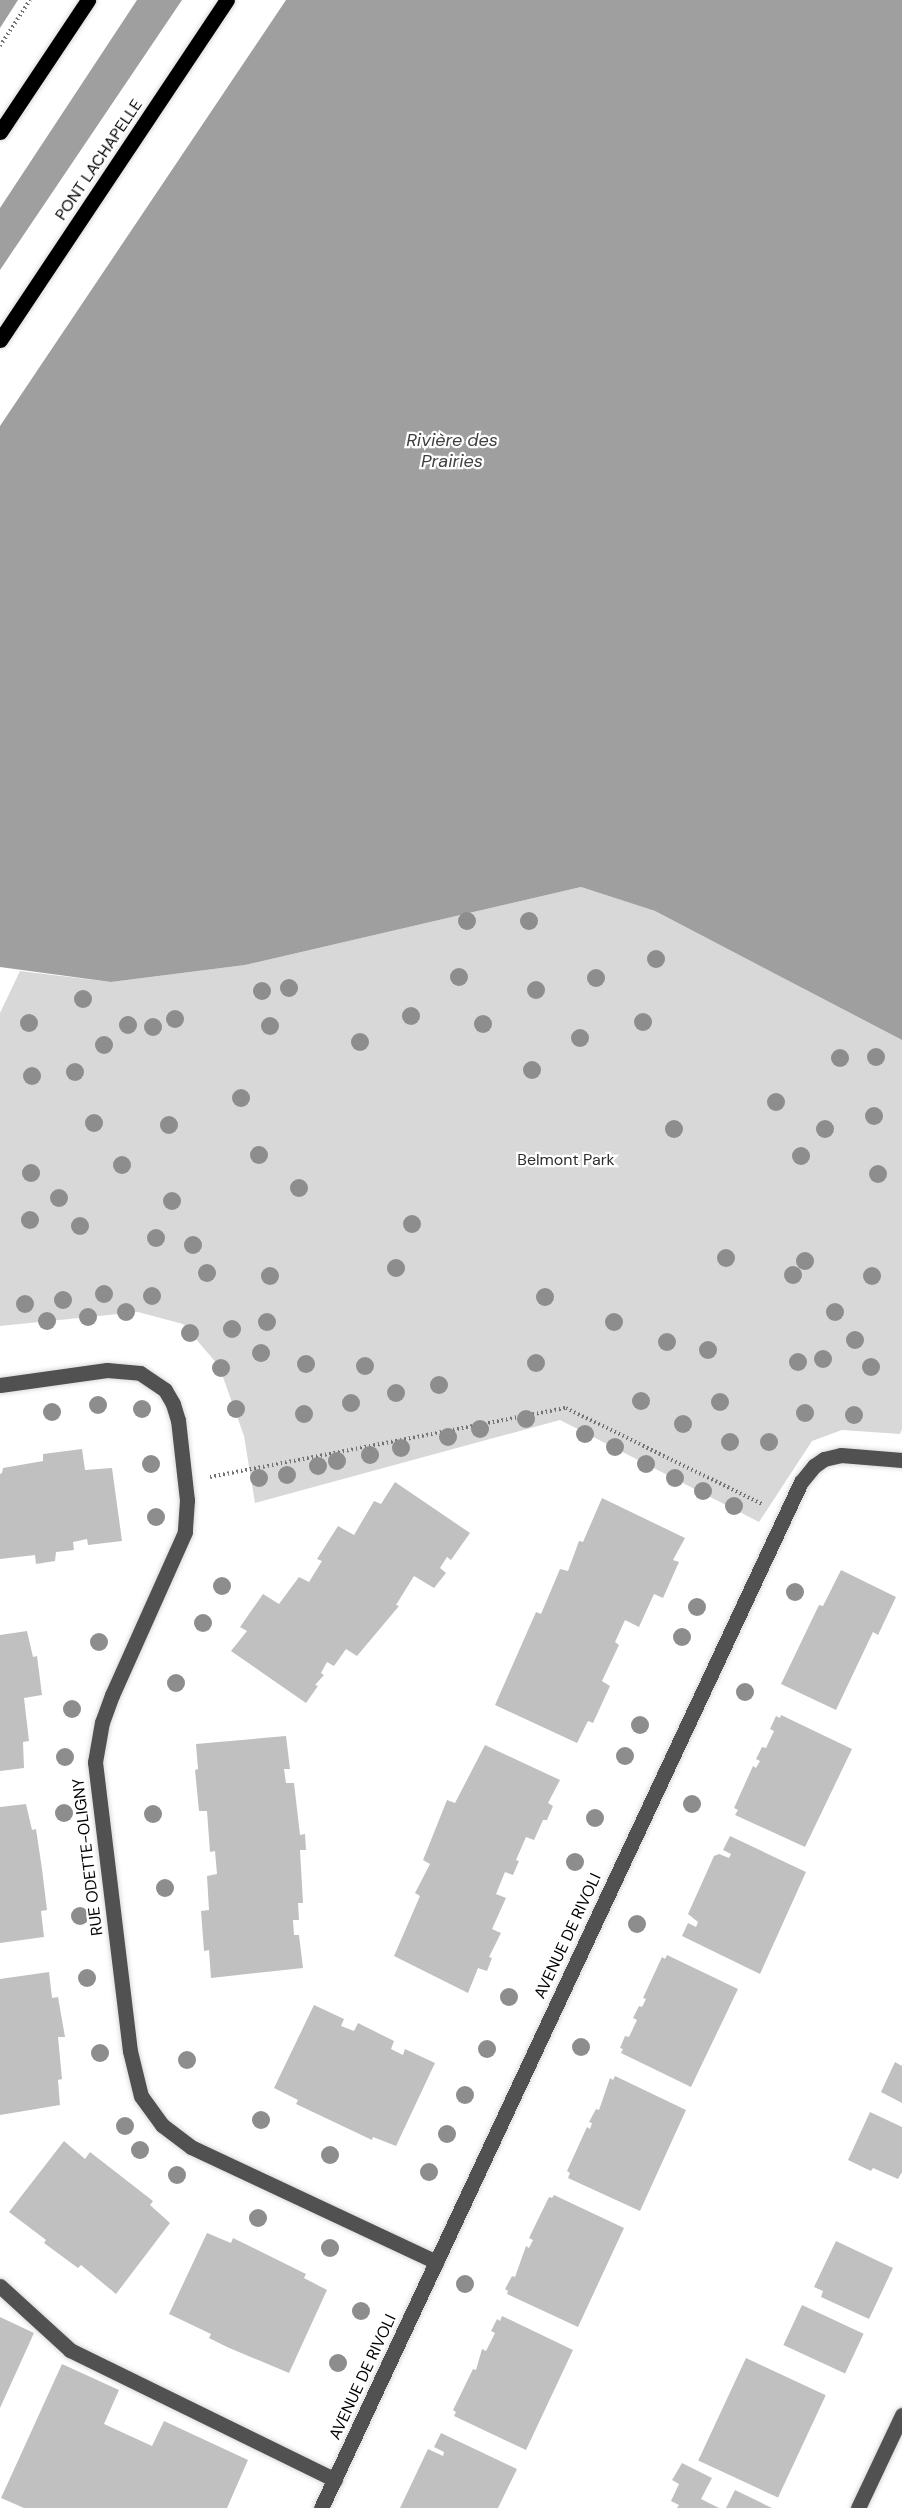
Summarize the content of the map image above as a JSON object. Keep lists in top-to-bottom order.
{
  "streets": {
    "main road": ["PONT LACHAPELLE"],
    "street": ["RUE ODETTE-OLIGNY", "AVENUE DE RIVOLI"]
  },
  "crossings": [
    ["RUE ODETTE-OLIGNY", "AVENUE DE RIVOLI"]
  ],
  "water": ["Rivière des Prairies"],
  "parks": ["Belmont Park"]
}
